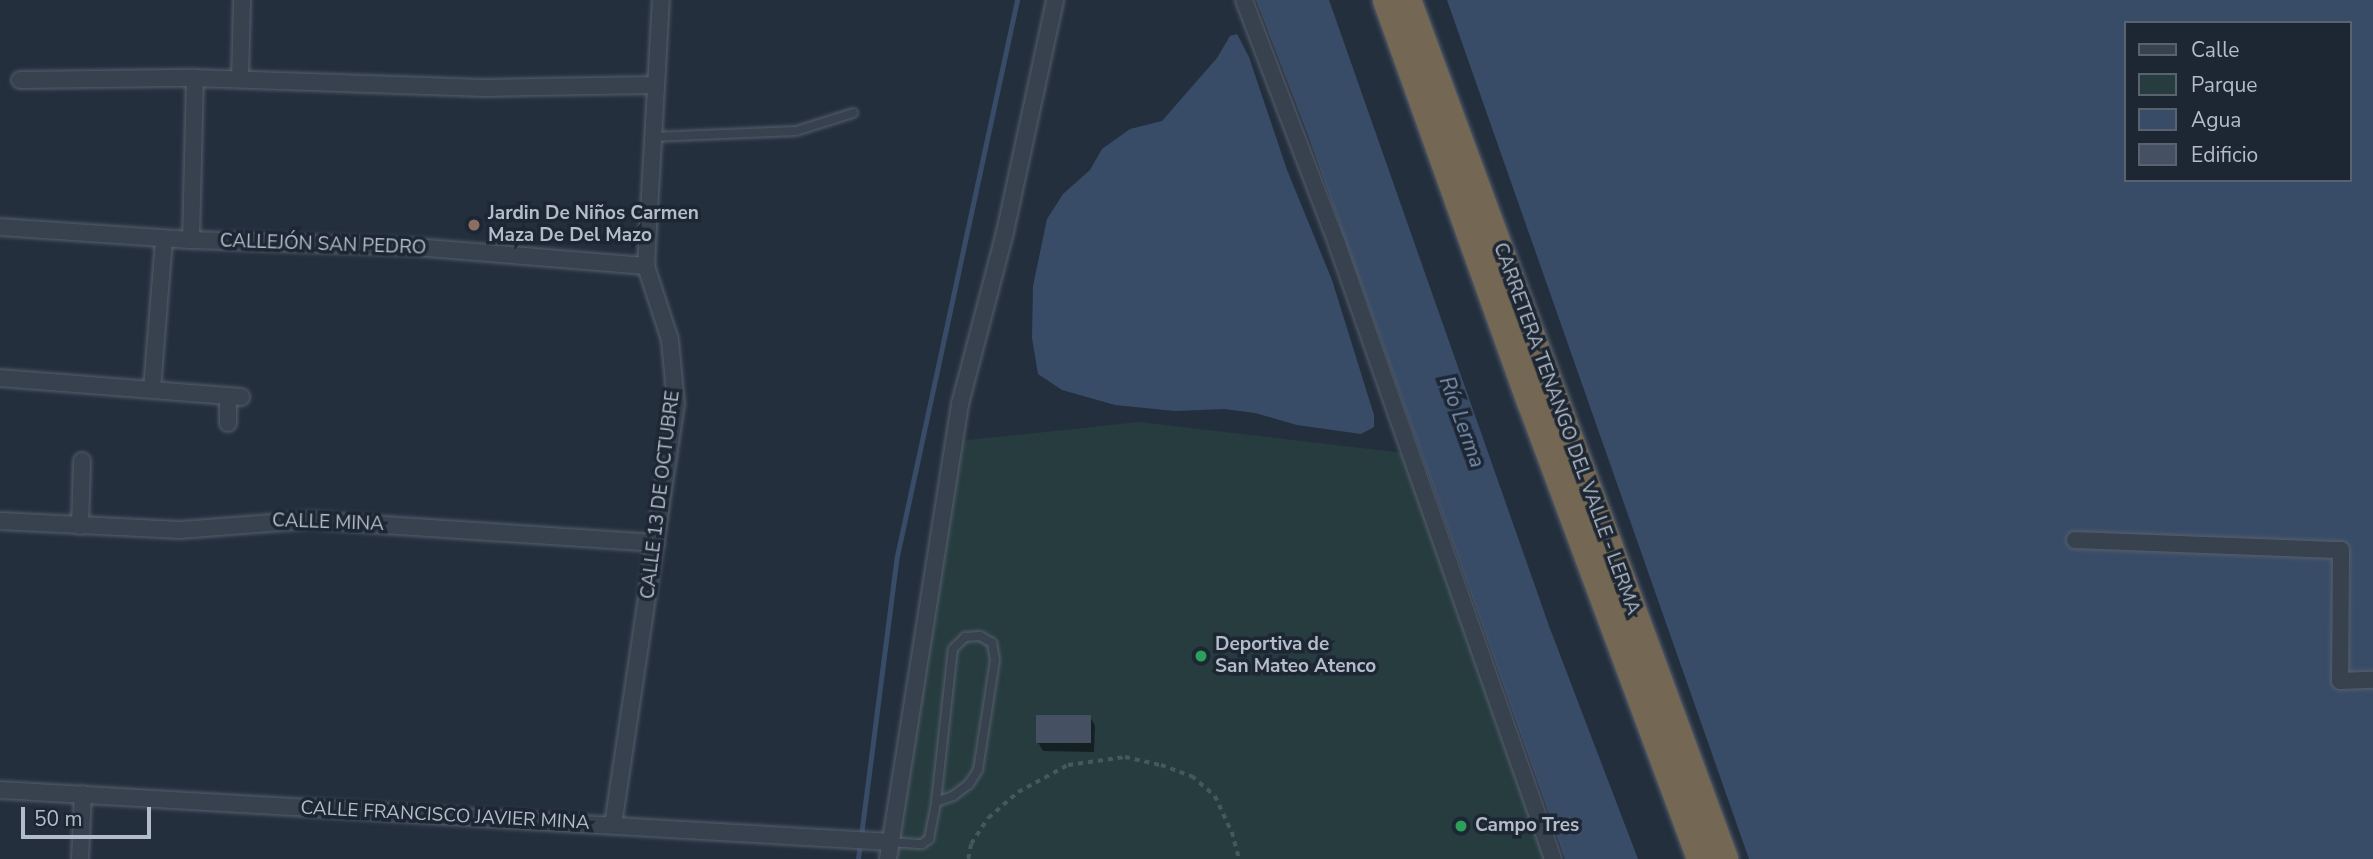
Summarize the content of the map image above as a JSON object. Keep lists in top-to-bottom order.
{
  "streets": {
    "highway": ["CARRETERA TENANGO DEL VALLE - LERMA"],
    "street": [
      "CALLEJÓN SAN PEDRO",
      "CALLE 13 DE OCTUBRE",
      "CALLE MINA",
      "CALLE FRANCISCO JAVIER MINA"
    ]
  },
  "crossings": [
    ["CALLEJÓN SAN PEDRO", "CALLE 13 DE OCTUBRE"],
    ["CALLE 13 DE OCTUBRE", "CALLE MINA"],
    ["CALLE 13 DE OCTUBRE", "CALLE FRANCISCO JAVIER MINA"]
  ],
  "water": ["Río Lerma"],
  "places": ["Jardin De Niños Carmen Maza De Del Mazo", "Deportiva de San Mateo Atenco", "Campo Tres"],
  "legend": [
    "Calle",
    "Parque",
    "Agua",
    "Edificio"
  ],
  "scale_bar": "50 m"
}
